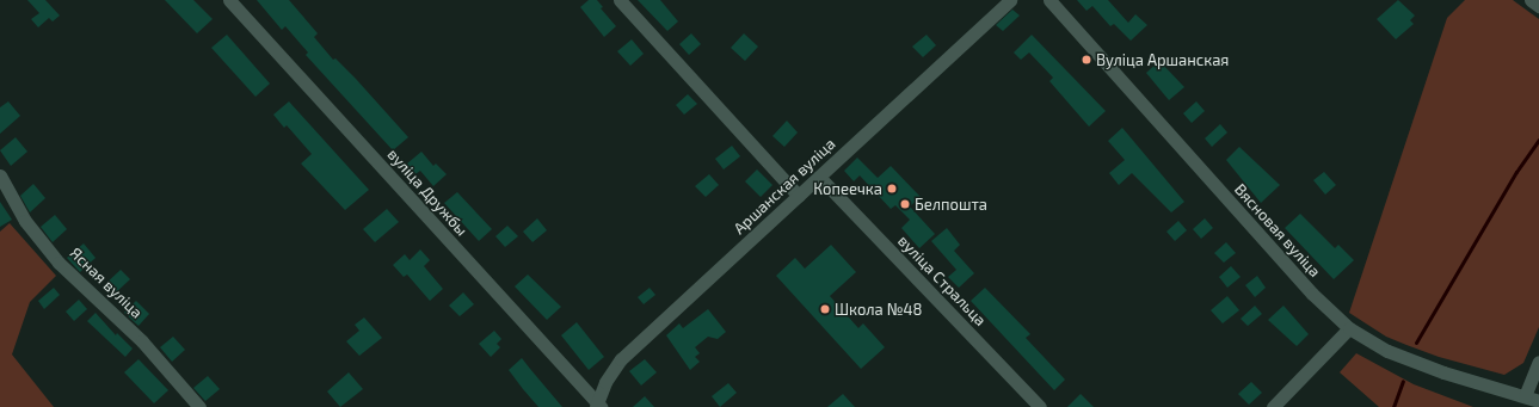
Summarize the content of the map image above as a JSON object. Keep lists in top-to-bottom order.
{
  "streets": {
    "street": [
      "Аршанская вуліца",
      "вуліца Дружбы",
      "Вясновая вуліца",
      "вуліца Стральца",
      "Ясная вуліца"
    ]
  },
  "crossings": [
    ["Аршанская вуліца", "вуліца Дружбы"],
    ["Аршанская вуліца", "вуліца Стральца"]
  ],
  "places": [
    "Вуліца Аршанская",
    "Копеечка",
    "Белпошта",
    "Школа №48"
  ]
}
